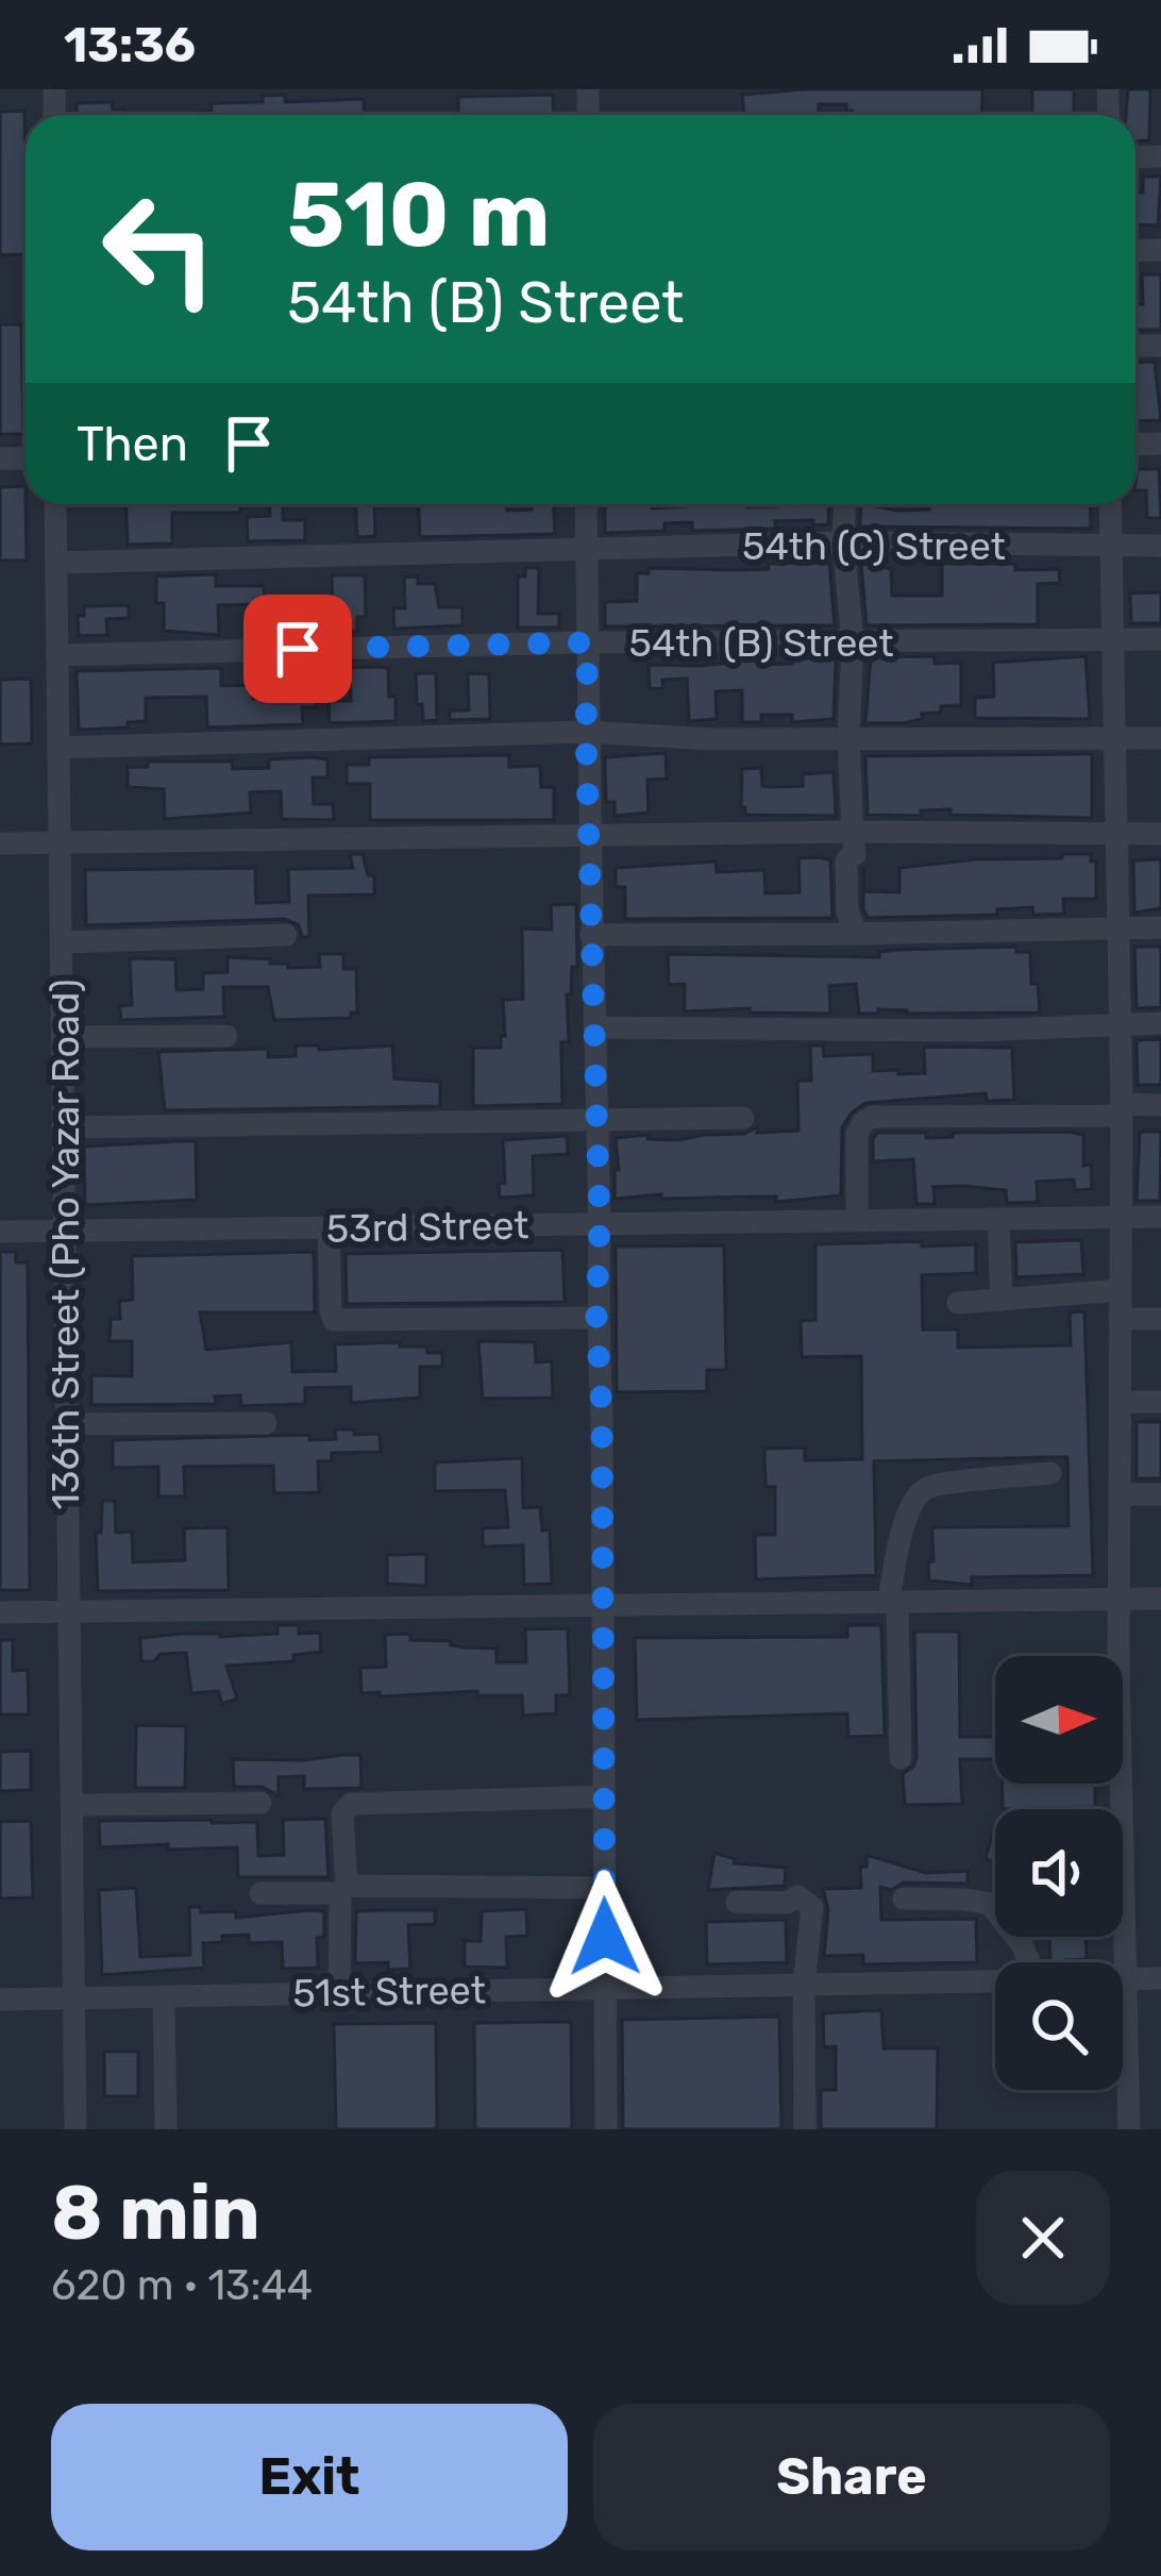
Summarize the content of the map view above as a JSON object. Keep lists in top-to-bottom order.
{
  "streets": {
    "street": [
      "54th (C) Street",
      "54th (B) Street",
      "53rd Street",
      "136th Street (Pho Yazar Road)",
      "51st Street"
    ]
  },
  "crossings": [
    ["54th (C) Street", "136th Street (Pho Yazar Road)"],
    ["54th (B) Street", "136th Street (Pho Yazar Road)"],
    ["53rd Street", "136th Street (Pho Yazar Road)"],
    ["136th Street (Pho Yazar Road)", "51st Street"]
  ],
  "north": "right",
  "page": {
    "status": "13:36",
    "turn": ["510 m", "54th (B) Street"],
    "then": "Then",
    "heading": ["8 min", "620 m · 13:44"],
    "buttons": ["Exit", "Share"]
  }
}
